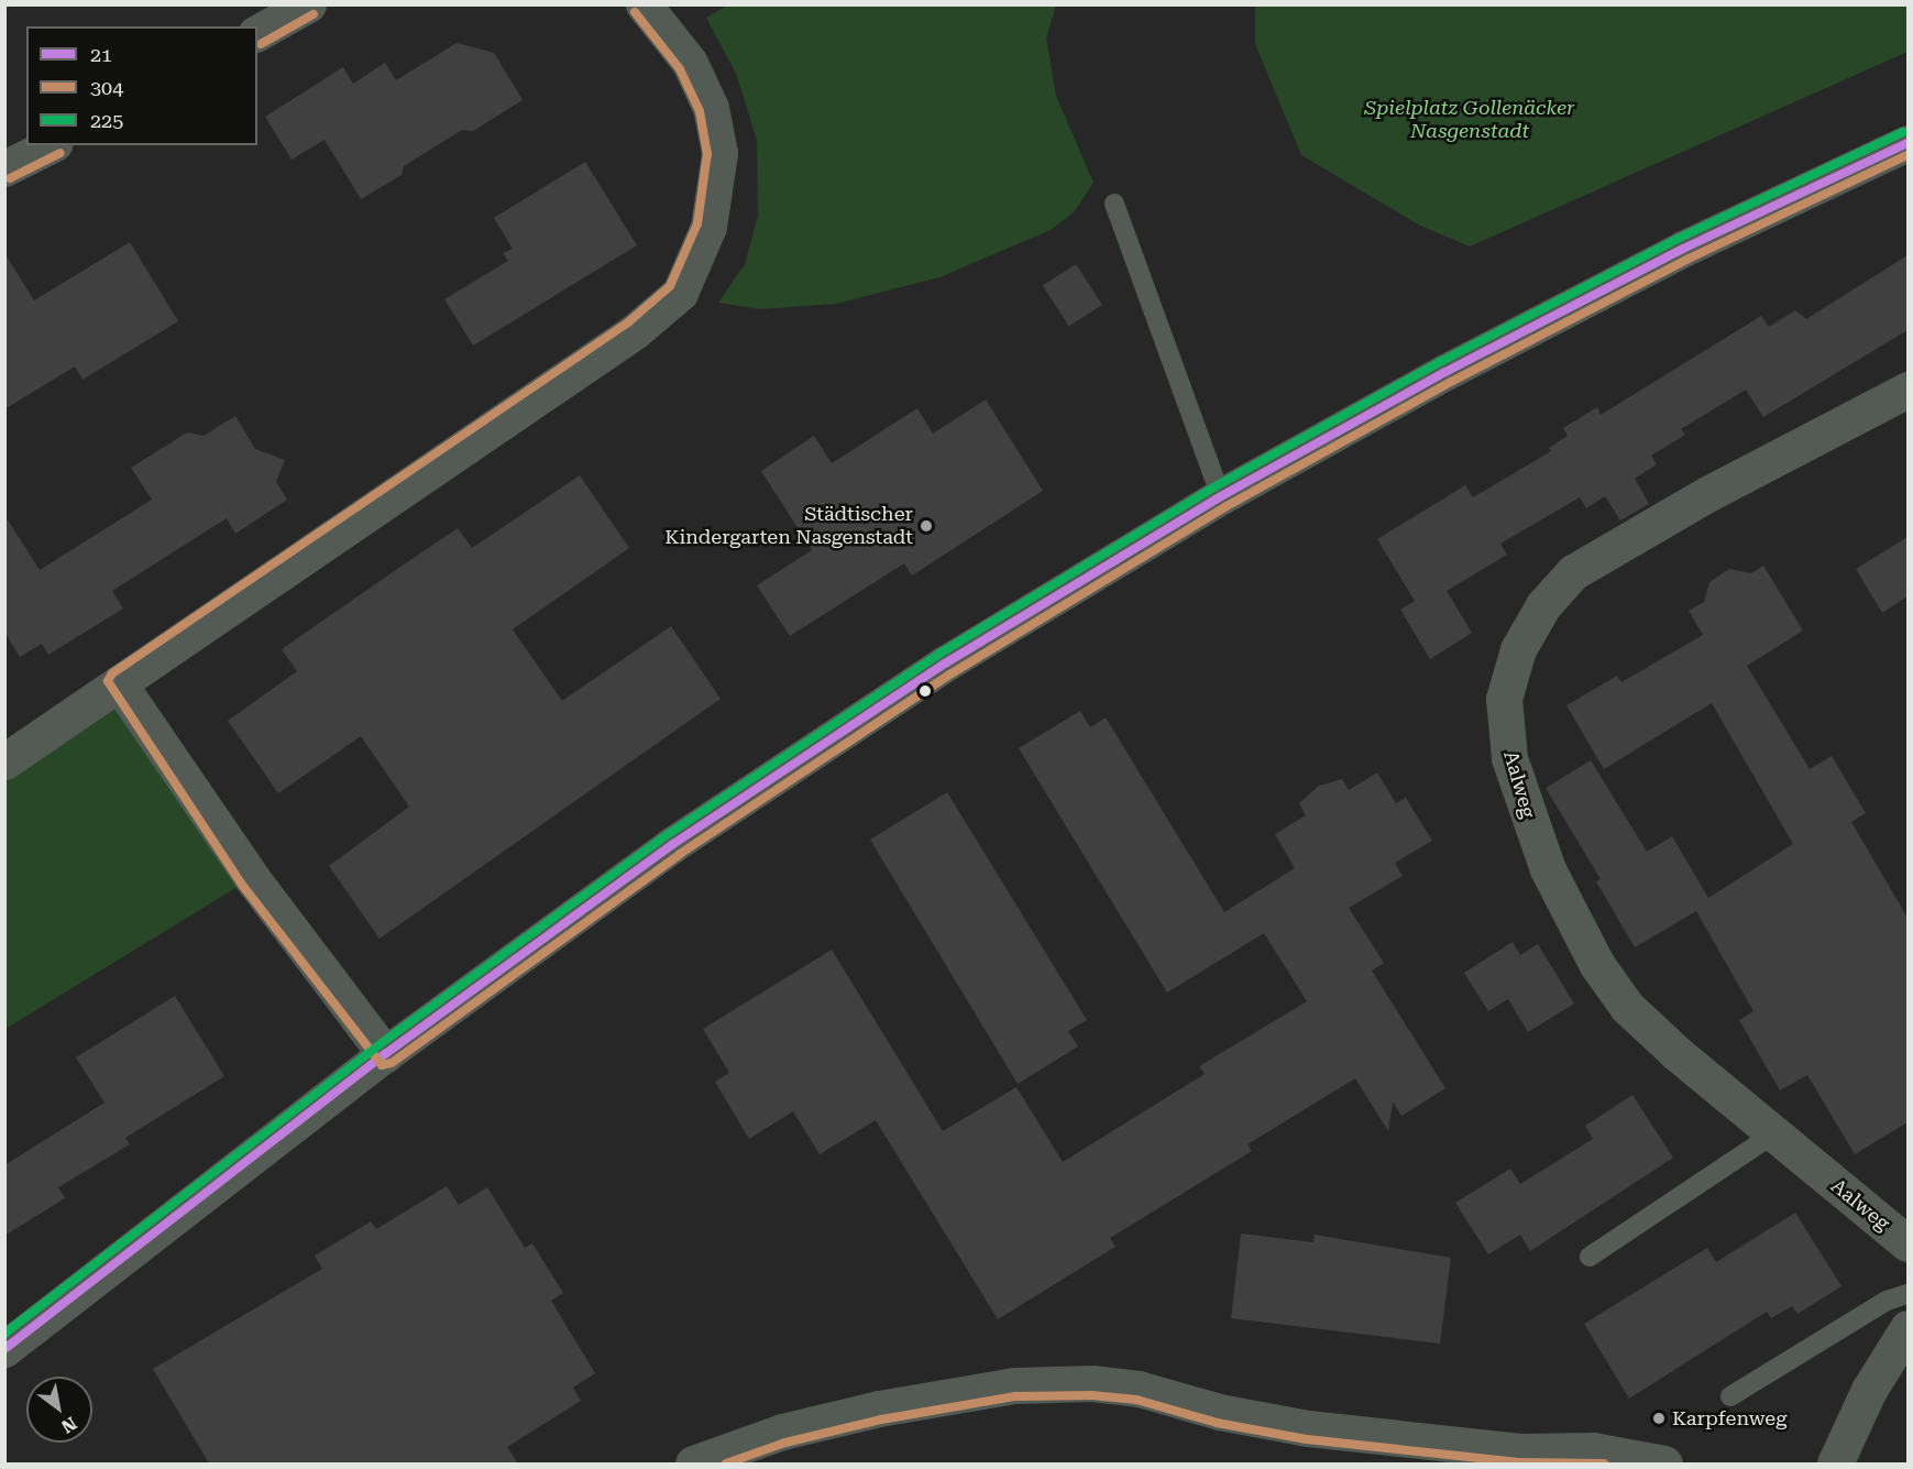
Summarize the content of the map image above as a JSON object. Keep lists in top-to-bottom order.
{
  "streets": {
    "street": ["Aalweg"]
  },
  "parks": ["Spielplatz Gollenäcker Nasgenstadt"],
  "places": ["Städtischer Kindergarten Nasgenstadt", "Karpfenweg"],
  "lines": ["transit line 304", "transit line 225", "transit line 21"],
  "legend": ["21", "304", "225"],
  "north": "bottom right"
}
